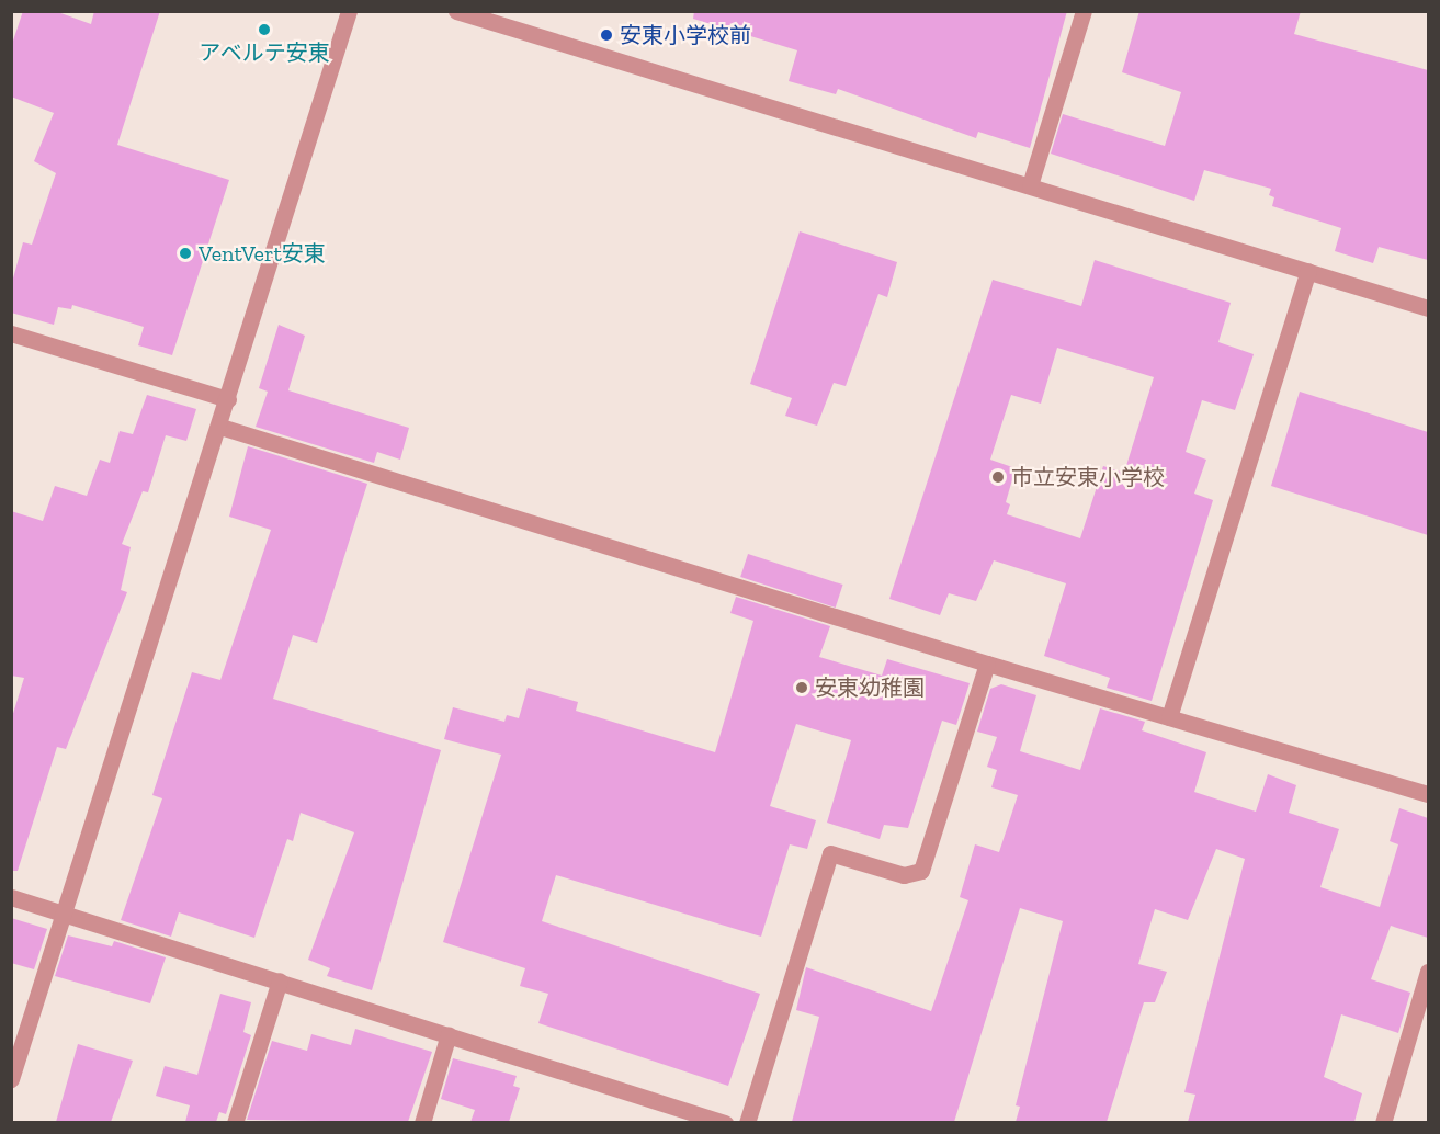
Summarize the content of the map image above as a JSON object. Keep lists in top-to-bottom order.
{
  "places": [
    "アベルテ安東",
    "安東小学校前",
    "VentVert安東",
    "市立安東小学校",
    "安東幼稚園"
  ]
}
